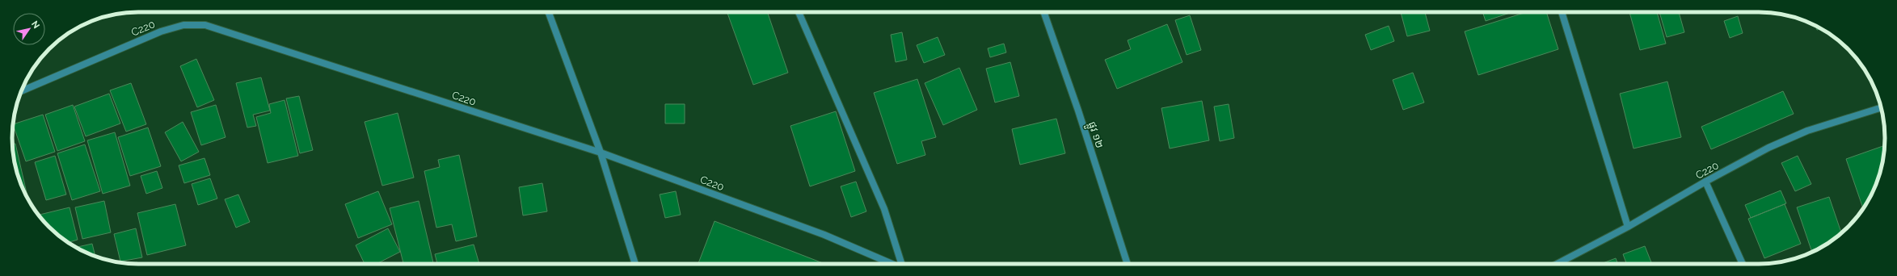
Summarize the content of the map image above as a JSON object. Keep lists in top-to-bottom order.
{
  "streets": {
    "street": ["C220", "ផ្លូវ ១២"]
  },
  "north": "top right"
}
